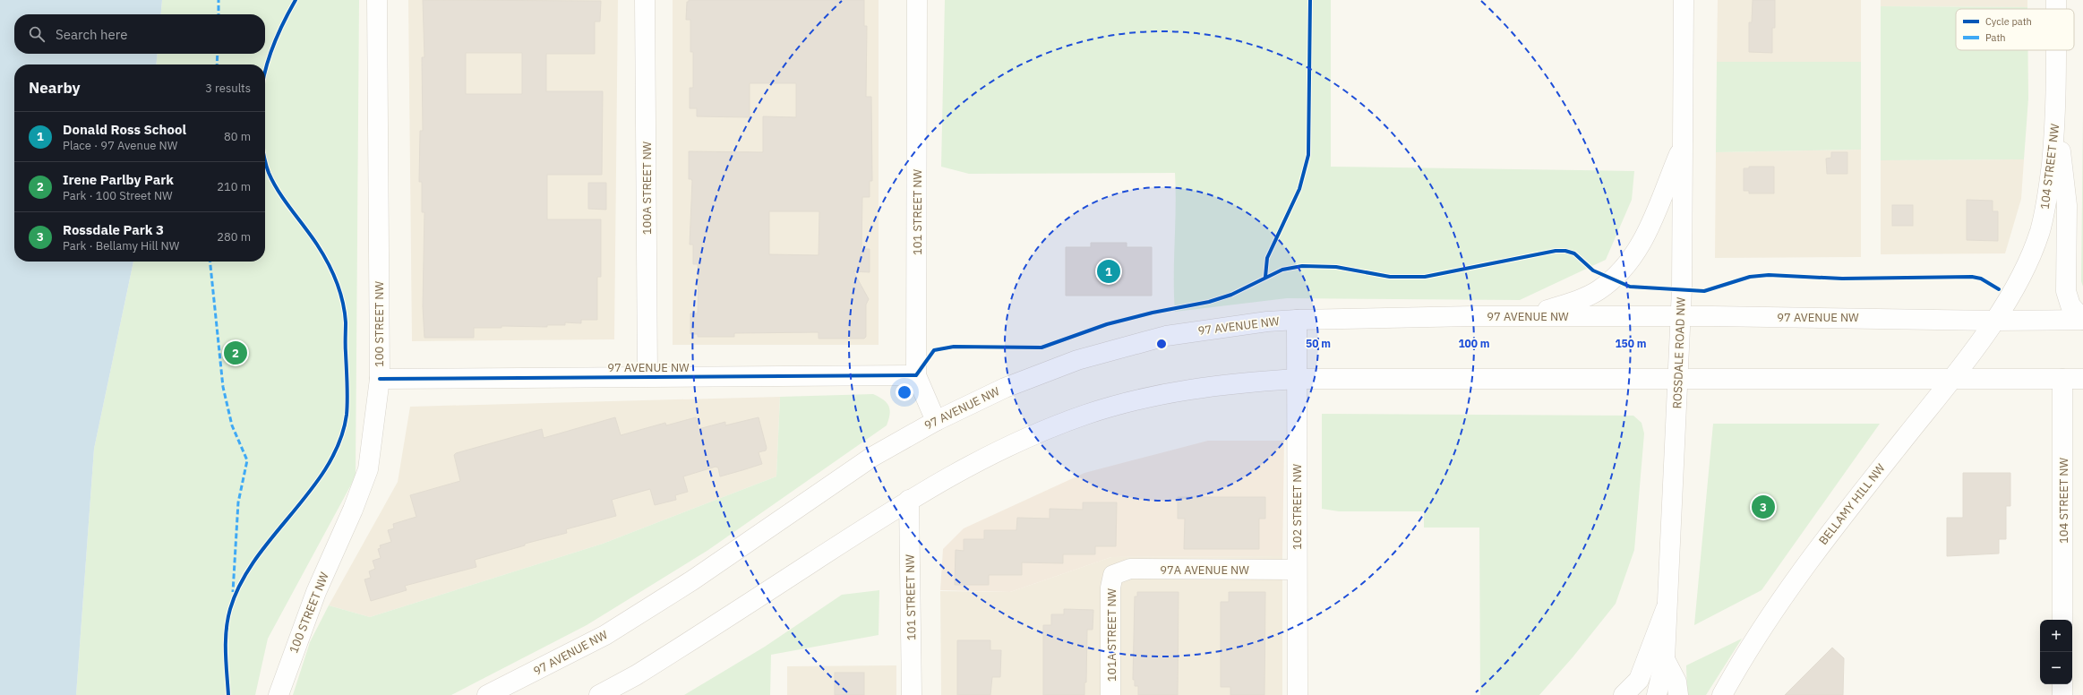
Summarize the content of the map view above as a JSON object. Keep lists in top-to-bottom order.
{
  "streets": {
    "main road": [
      "104 STREET NW",
      "100A STREET NW",
      "101 STREET NW",
      "97 AVENUE NW",
      "100 STREET NW",
      "ROSSDALE ROAD NW",
      "BELLAMY HILL NW",
      "102 STREET NW",
      "97A AVENUE NW",
      "101A STREET NW"
    ]
  },
  "crossings": [
    ["104 STREET NW", "97 AVENUE NW"],
    ["104 STREET NW", "BELLAMY HILL NW"],
    ["100A STREET NW", "97 AVENUE NW"],
    ["101 STREET NW", "97 AVENUE NW"],
    ["97 AVENUE NW", "100 STREET NW"],
    ["97 AVENUE NW", "ROSSDALE ROAD NW"],
    ["97 AVENUE NW", "BELLAMY HILL NW"],
    ["97 AVENUE NW", "102 STREET NW"],
    ["102 STREET NW", "97A AVENUE NW"],
    ["97A AVENUE NW", "101A STREET NW"]
  ],
  "legend": ["Cycle path", "Path"],
  "page": {
    "search": "Search here",
    "heading": ["Nearby", "3 results"],
    "list": [
      {
        "mark": "1",
        "name": "Donald Ross School",
        "note": "Place · 97 Avenue NW",
        "value": "80 m"
      },
      {
        "mark": "2",
        "name": "Irene Parlby Park",
        "note": "Park · 100 Street NW",
        "value": "210 m"
      },
      {
        "mark": "3",
        "name": "Rossdale Park 3",
        "note": "Park · Bellamy Hill NW",
        "value": "280 m"
      }
    ],
    "pins": ["1", "2", "3"],
    "map_buttons": ["+", "−"]
  },
  "rings": ["50 m", "100 m", "150 m"]
}
